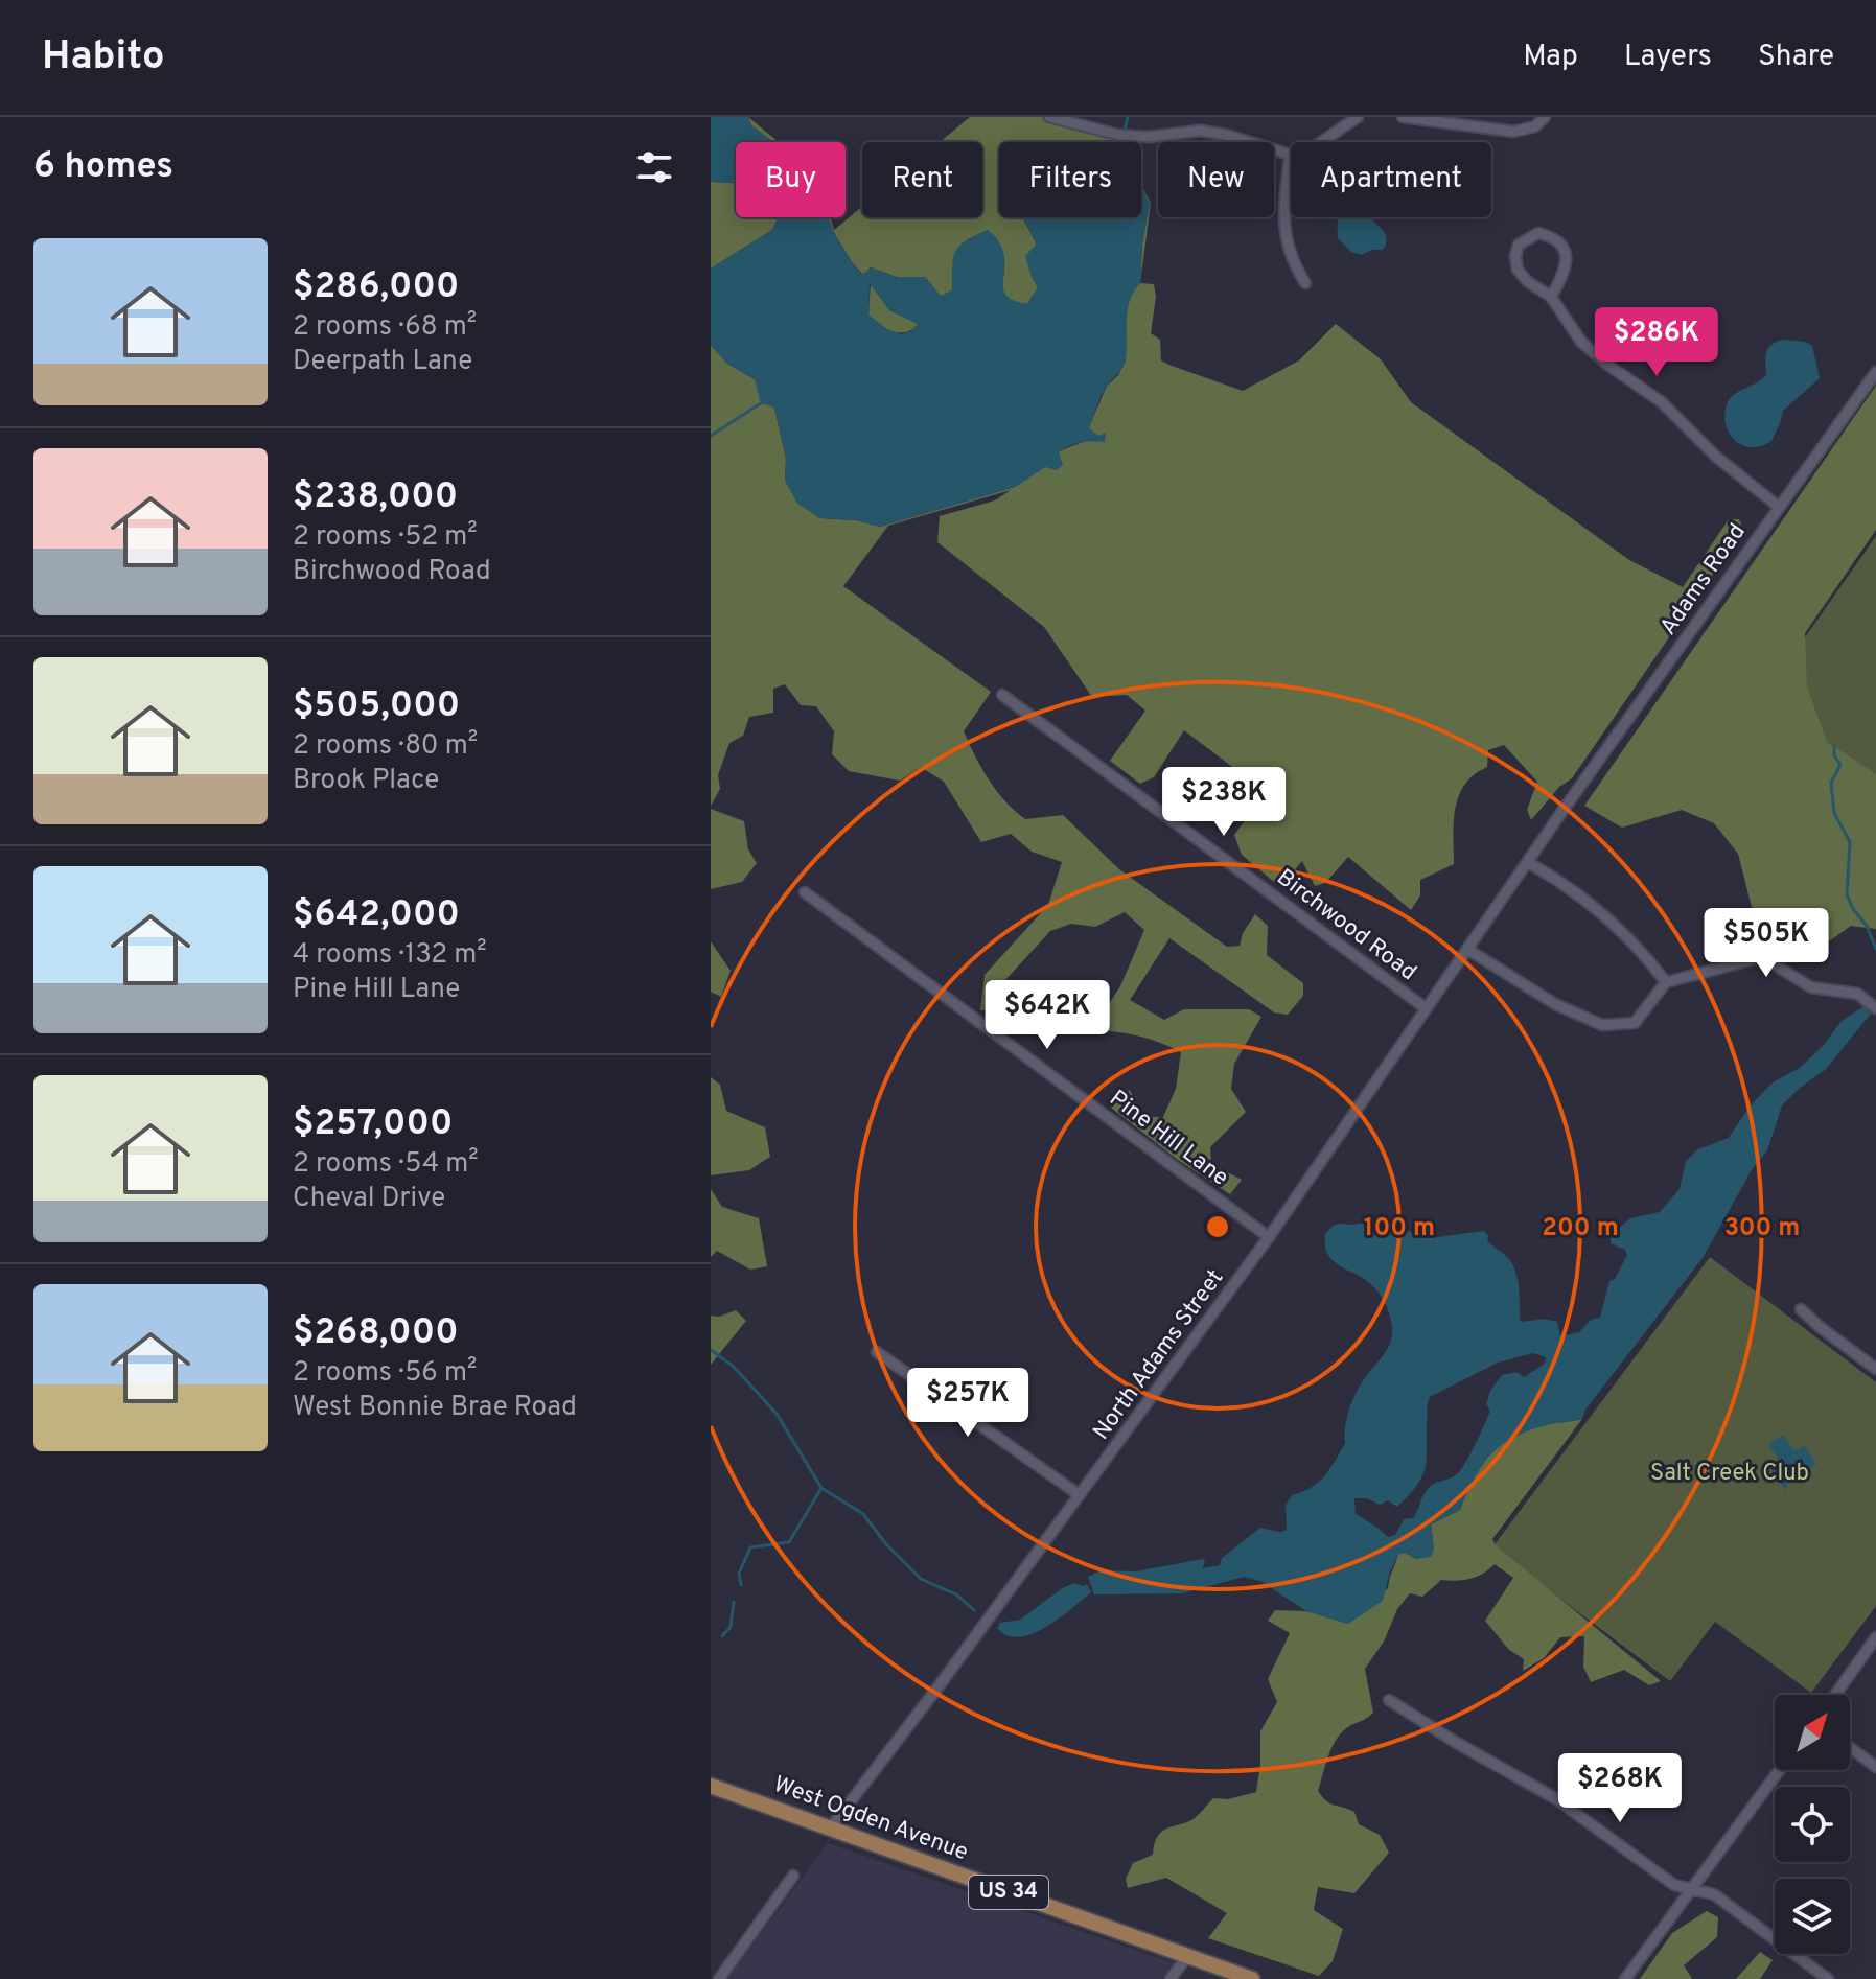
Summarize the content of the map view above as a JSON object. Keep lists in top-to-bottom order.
{
  "streets": {
    "main road": ["West Ogden Avenue", "US 34"],
    "street": [
      "Adams Road",
      "Birchwood Road",
      "Pine Hill Lane",
      "North Adams Street"
    ]
  },
  "crossings": [
    ["Adams Road", "North Adams Street"],
    ["Birchwood Road", "North Adams Street"],
    ["Pine Hill Lane", "North Adams Street"],
    ["North Adams Street", "West Ogden Avenue"]
  ],
  "parks": ["Salt Creek Club"],
  "north": "top right",
  "page": {
    "header": "Habito",
    "nav": ["Map", "Layers", "Share"],
    "heading": "6 homes",
    "chip": [
      "Buy",
      "Rent",
      "Filters",
      "New",
      "Apartment"
    ],
    "list": [
      {
        "name": "$286,000",
        "note": "2 rooms · 68 m² · Deerpath Lane"
      },
      {
        "name": "$238,000",
        "note": "2 rooms · 52 m² · Birchwood Road"
      },
      {
        "name": "$505,000",
        "note": "2 rooms · 80 m² · Brook Place"
      },
      {
        "name": "$642,000",
        "note": "4 rooms · 132 m² · Pine Hill Lane"
      },
      {
        "name": "$257,000",
        "note": "2 rooms · 54 m² · Cheval Drive"
      },
      {
        "name": "$268,000",
        "note": "2 rooms · 56 m² · West Bonnie Brae Road"
      }
    ],
    "price": [
      "$286K",
      "$238K",
      "$505K",
      "$642K",
      "$257K",
      "$268K"
    ]
  },
  "rings": ["100 m", "200 m", "300 m"]
}
